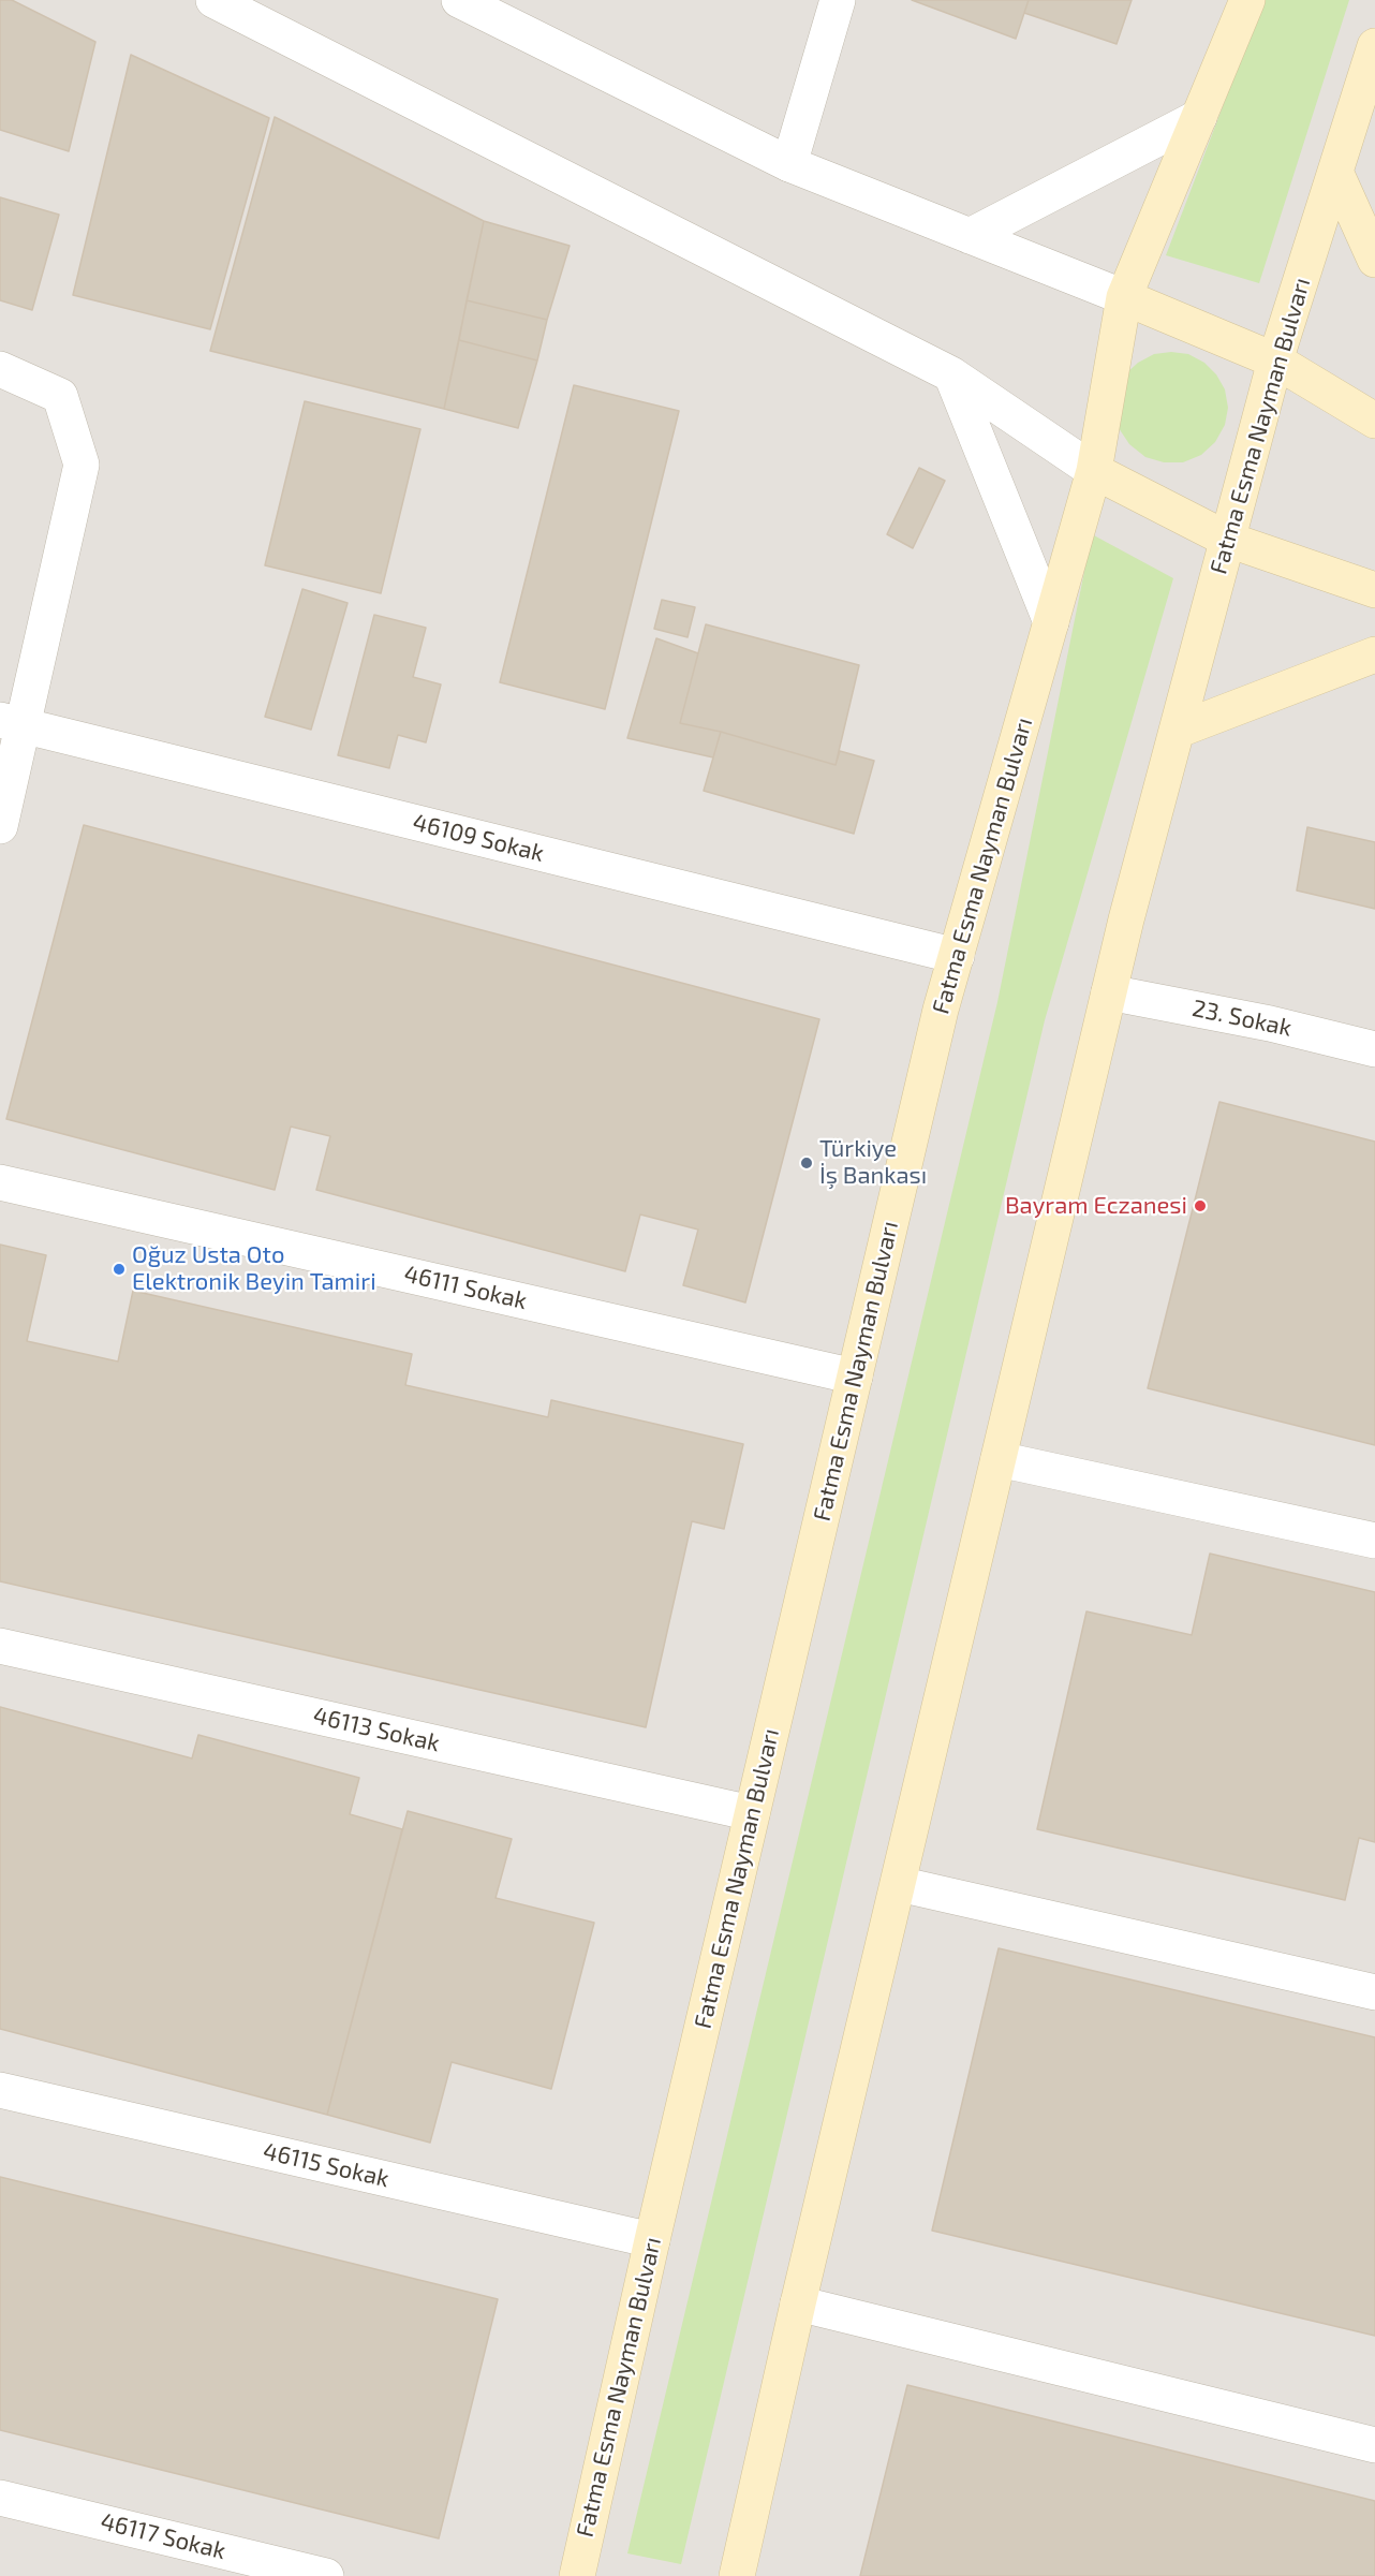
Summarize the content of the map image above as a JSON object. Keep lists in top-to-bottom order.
{
  "streets": {
    "main road": ["Fatma Esma Nayman Bulvarı"],
    "street": [
      "46109 Sokak",
      "23. Sokak",
      "46111 Sokak",
      "46113 Sokak",
      "46115 Sokak",
      "46117 Sokak"
    ]
  },
  "crossings": [
    ["Fatma Esma Nayman Bulvarı", "46109 Sokak"],
    ["Fatma Esma Nayman Bulvarı", "23. Sokak"],
    ["Fatma Esma Nayman Bulvarı", "46111 Sokak"],
    ["Fatma Esma Nayman Bulvarı", "46113 Sokak"],
    ["Fatma Esma Nayman Bulvarı", "46115 Sokak"]
  ],
  "places": ["Türkiye İş Bankası", "Bayram Eczanesi", "Oğuz Usta Oto Elektronik Beyin Tamiri"]
}
